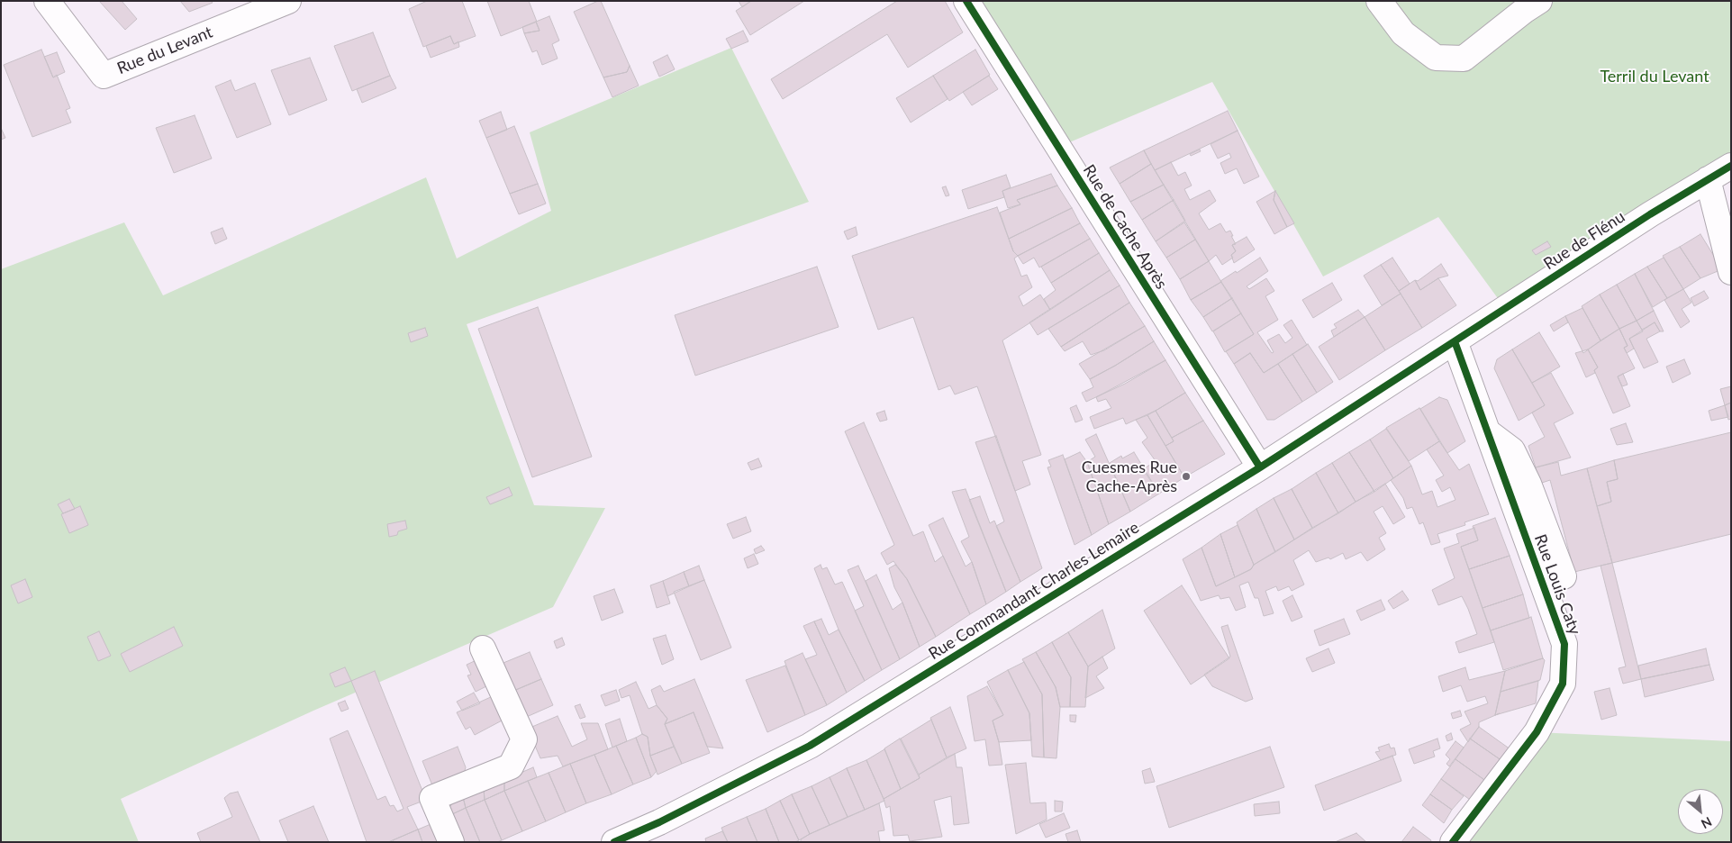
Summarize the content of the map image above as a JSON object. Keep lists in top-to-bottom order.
{
  "streets": {
    "street": [
      "Rue du Levant",
      "Rue de Cache Après",
      "Rue de Flénu",
      "Rue Louis Caty",
      "Rue Commandant Charles Lemaire"
    ]
  },
  "crossings": [
    ["Rue de Cache Après", "Rue Commandant Charles Lemaire"],
    ["Rue de Flénu", "Rue Louis Caty"],
    ["Rue de Flénu", "Rue Commandant Charles Lemaire"],
    ["Rue Louis Caty", "Rue Commandant Charles Lemaire"]
  ],
  "parks": ["Terril du Levant"],
  "places": ["Cuesmes Rue Cache-Après"],
  "north": "bottom right"
}
